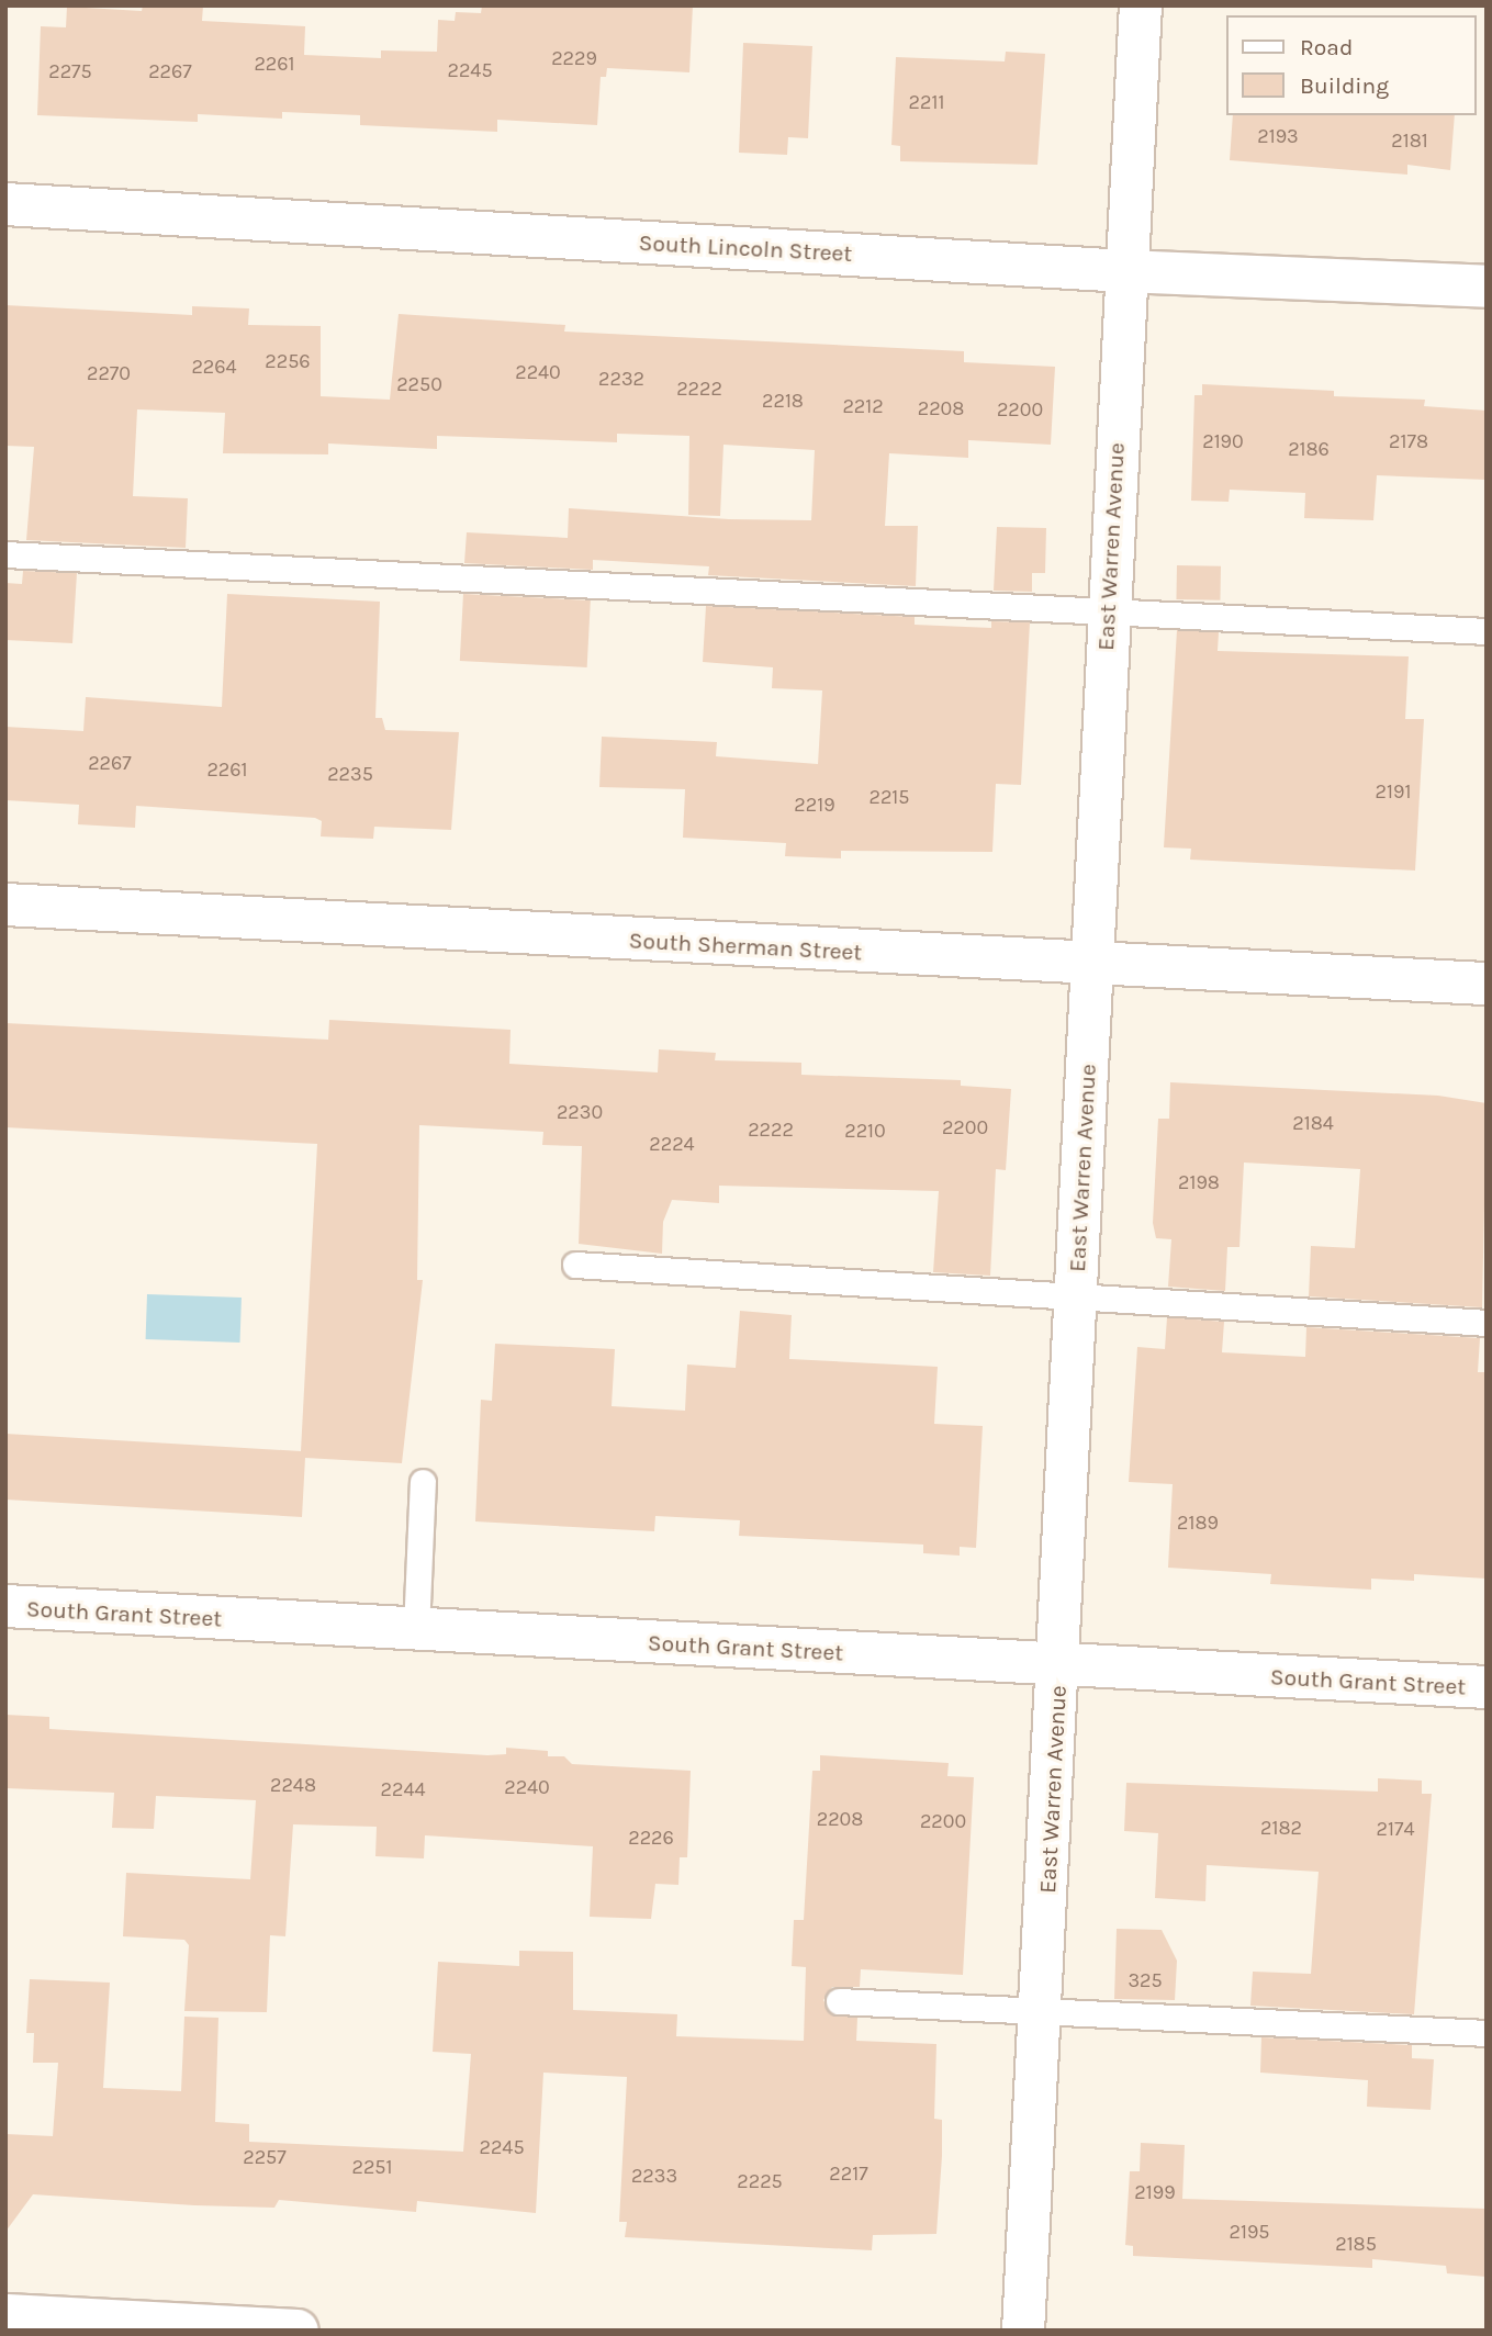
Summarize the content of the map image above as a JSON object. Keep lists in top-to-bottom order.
{
  "streets": {
    "street": [
      "South Lincoln Street",
      "East Warren Avenue",
      "South Sherman Street",
      "South Grant Street"
    ]
  },
  "crossings": [
    ["South Lincoln Street", "East Warren Avenue"],
    ["East Warren Avenue", "South Sherman Street"],
    ["East Warren Avenue", "South Grant Street"]
  ],
  "house_numbers": [
    "2229",
    "2261",
    "2245",
    "2275",
    "2267",
    "2211",
    "2193",
    "2181",
    "2256",
    "2264",
    "2240",
    "2270",
    "2232",
    "2250",
    "2222",
    "2218",
    "2212",
    "2208",
    "2200",
    "2190",
    "2178",
    "2186",
    "2267",
    "2261",
    "2235",
    "2191",
    "2215",
    "2219",
    "2230",
    "2184",
    "2200",
    "2222",
    "2210",
    "2224",
    "2198",
    "2189",
    "2248",
    "2240",
    "2244",
    "2208",
    "2200",
    "2182",
    "2174",
    "2226",
    "325",
    "2245",
    "2257",
    "2251",
    "2217",
    "2233",
    "2225",
    "2199",
    "2195",
    "2185"
  ],
  "legend": ["Road", "Building"]
}
